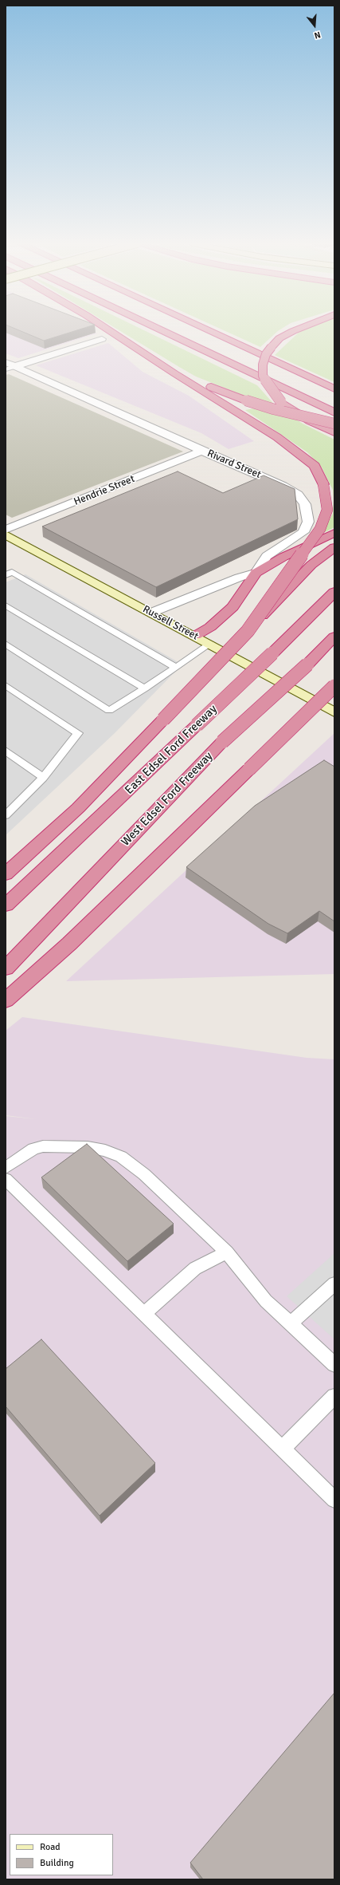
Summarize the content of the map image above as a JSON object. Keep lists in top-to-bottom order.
{
  "streets": {
    "highway": ["East Edsel Ford Freeway", "West Edsel Ford Freeway"],
    "street": ["Rivard Street", "Hendrie Street", "Russell Street"]
  },
  "crossings": [
    ["Rivard Street", "Hendrie Street"]
  ],
  "legend": ["Road", "Building"],
  "north": "bottom"
}
